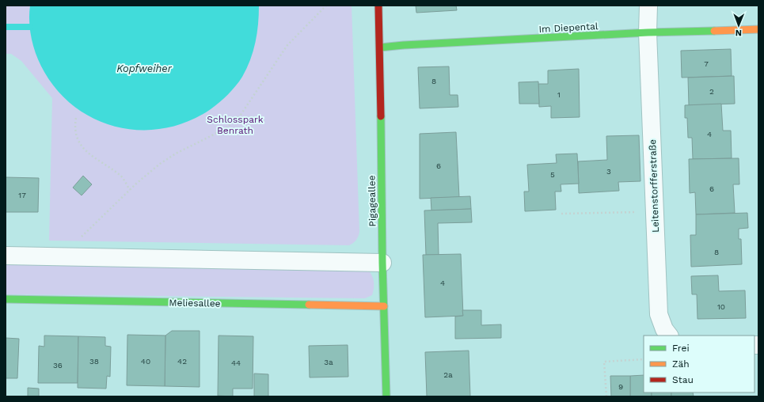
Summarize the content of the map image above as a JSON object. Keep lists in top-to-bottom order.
{
  "streets": {
    "street": [
      "Im Diepental",
      "Leitenstorfferstraße",
      "Pigageallee",
      "Meliesallee"
    ]
  },
  "crossings": [
    ["Im Diepental", "Leitenstorfferstraße"],
    ["Im Diepental", "Pigageallee"],
    ["Pigageallee", "Meliesallee"]
  ],
  "water": ["Kopfweiher"],
  "parks": ["Schlosspark Benrath"],
  "house_numbers": [
    "7",
    "8",
    "2",
    "1",
    "4",
    "6",
    "3",
    "5",
    "6",
    "17",
    "8",
    "4",
    "10",
    "38",
    "40",
    "42",
    "3a",
    "44",
    "36",
    "2a",
    "9"
  ],
  "legend": ["Frei", "Zäh", "Stau"],
  "north": "bottom"
}
